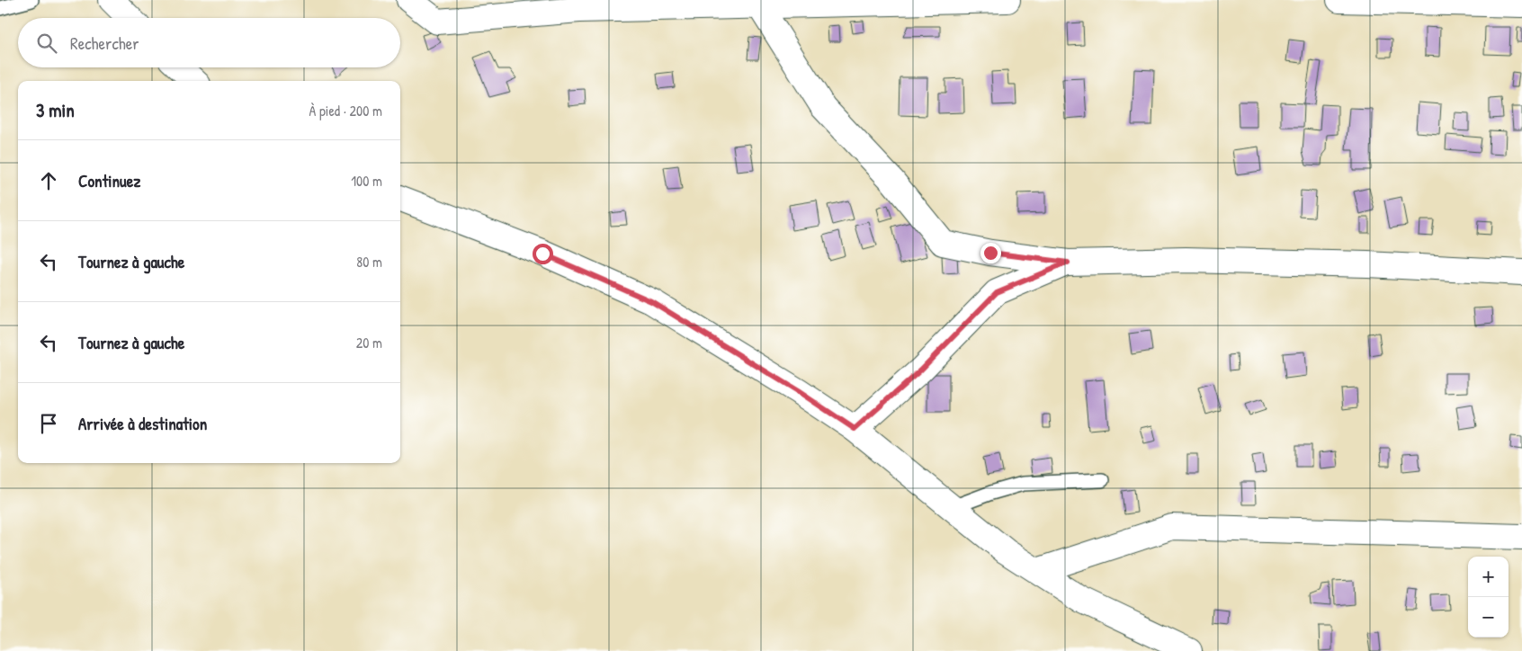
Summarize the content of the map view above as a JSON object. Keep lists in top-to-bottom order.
{
  "page": {
    "search": "Rechercher",
    "heading": ["3 min", "À pied · 200 m"],
    "list": [
      ["Continuez", "100 m"],
      ["Tournez à gauche", "80 m"],
      ["Tournez à gauche", "20 m"],
      "Arrivée à destination"
    ],
    "map_buttons": ["+", "−"]
  }
}
